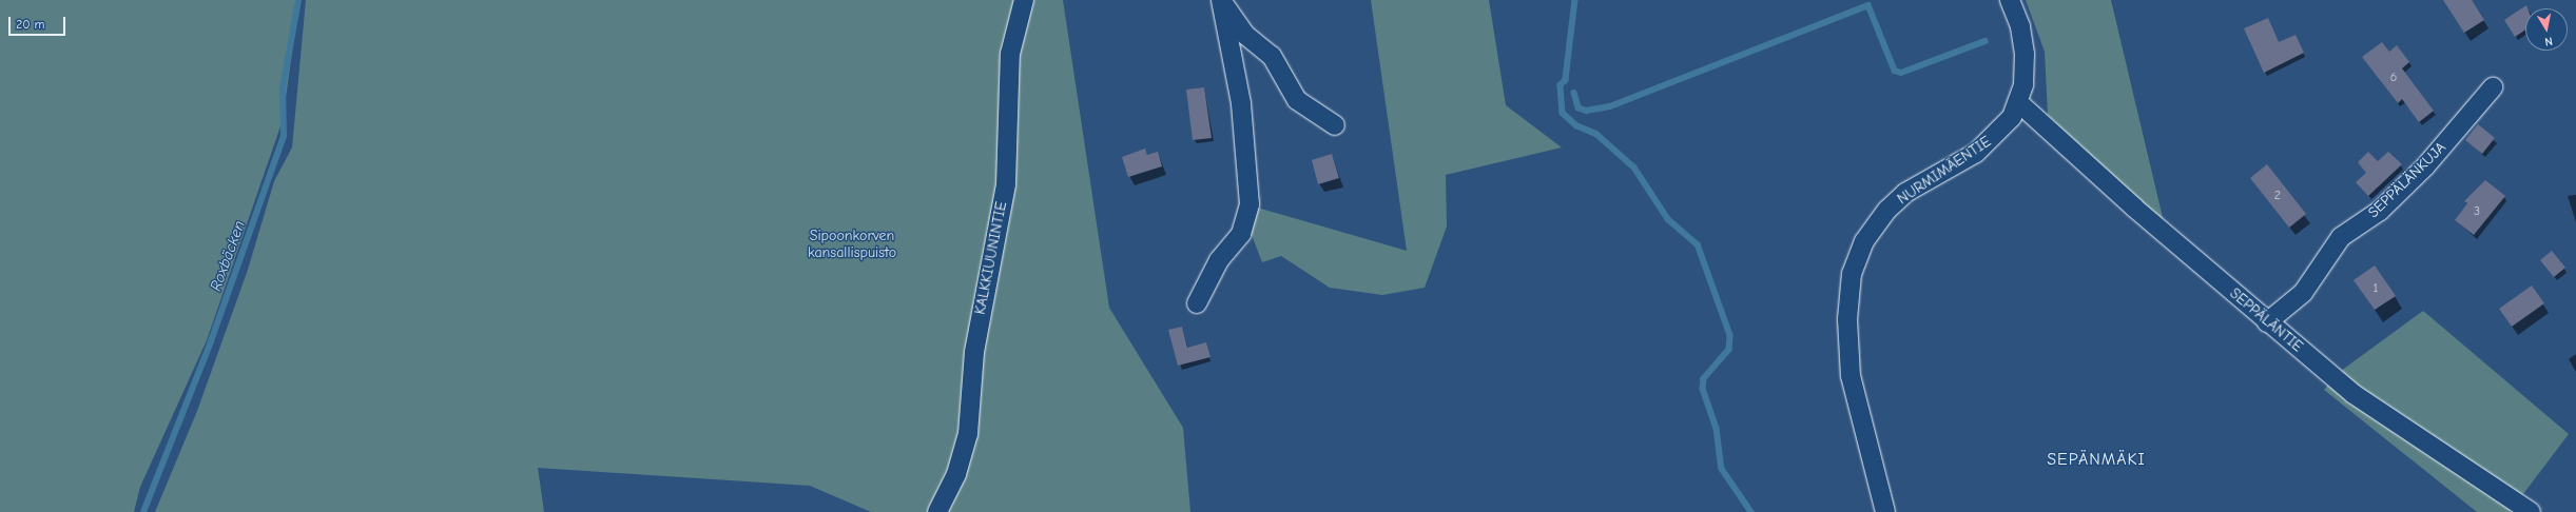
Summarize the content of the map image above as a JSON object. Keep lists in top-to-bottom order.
{
  "streets": {
    "street": [
      "NURMIMÄENTIE",
      "SEPPÄLÄNKUJA",
      "KALKKIUUNINTIE",
      "SEPPÄLÄNTIE"
    ]
  },
  "crossings": [
    ["NURMIMÄENTIE", "SEPPÄLÄNTIE"],
    ["SEPPÄLÄNKUJA", "SEPPÄLÄNTIE"]
  ],
  "districts": ["SEPÄNMÄKI"],
  "water": ["Roxbäcken"],
  "parks": ["Sipoonkorven kansallispuisto"],
  "house_numbers": [
    "6",
    "2",
    "3",
    "1"
  ],
  "scale_bar": "20 m",
  "north": "bottom"
}
